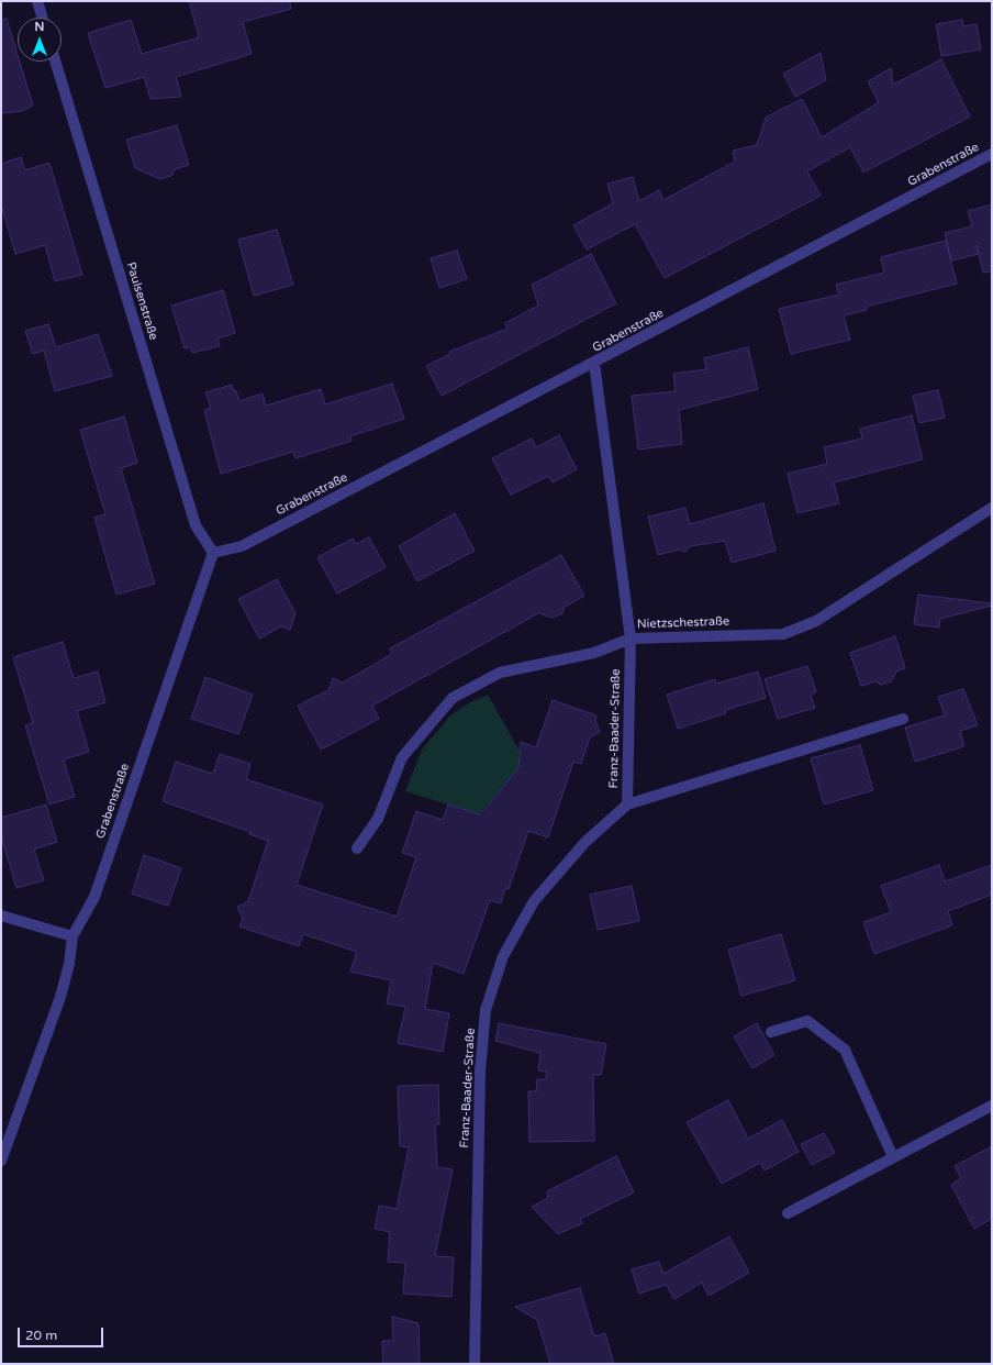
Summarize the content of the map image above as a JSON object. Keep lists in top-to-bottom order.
{
  "streets": {
    "street": [
      "Grabenstraße",
      "Paulsenstraße",
      "Nietzschestraße",
      "Franz-Baader-Straße"
    ]
  },
  "crossings": [
    ["Grabenstraße", "Paulsenstraße"],
    ["Grabenstraße", "Franz-Baader-Straße"],
    ["Nietzschestraße", "Franz-Baader-Straße"]
  ],
  "scale_bar": "20 m",
  "north": "top"
}
